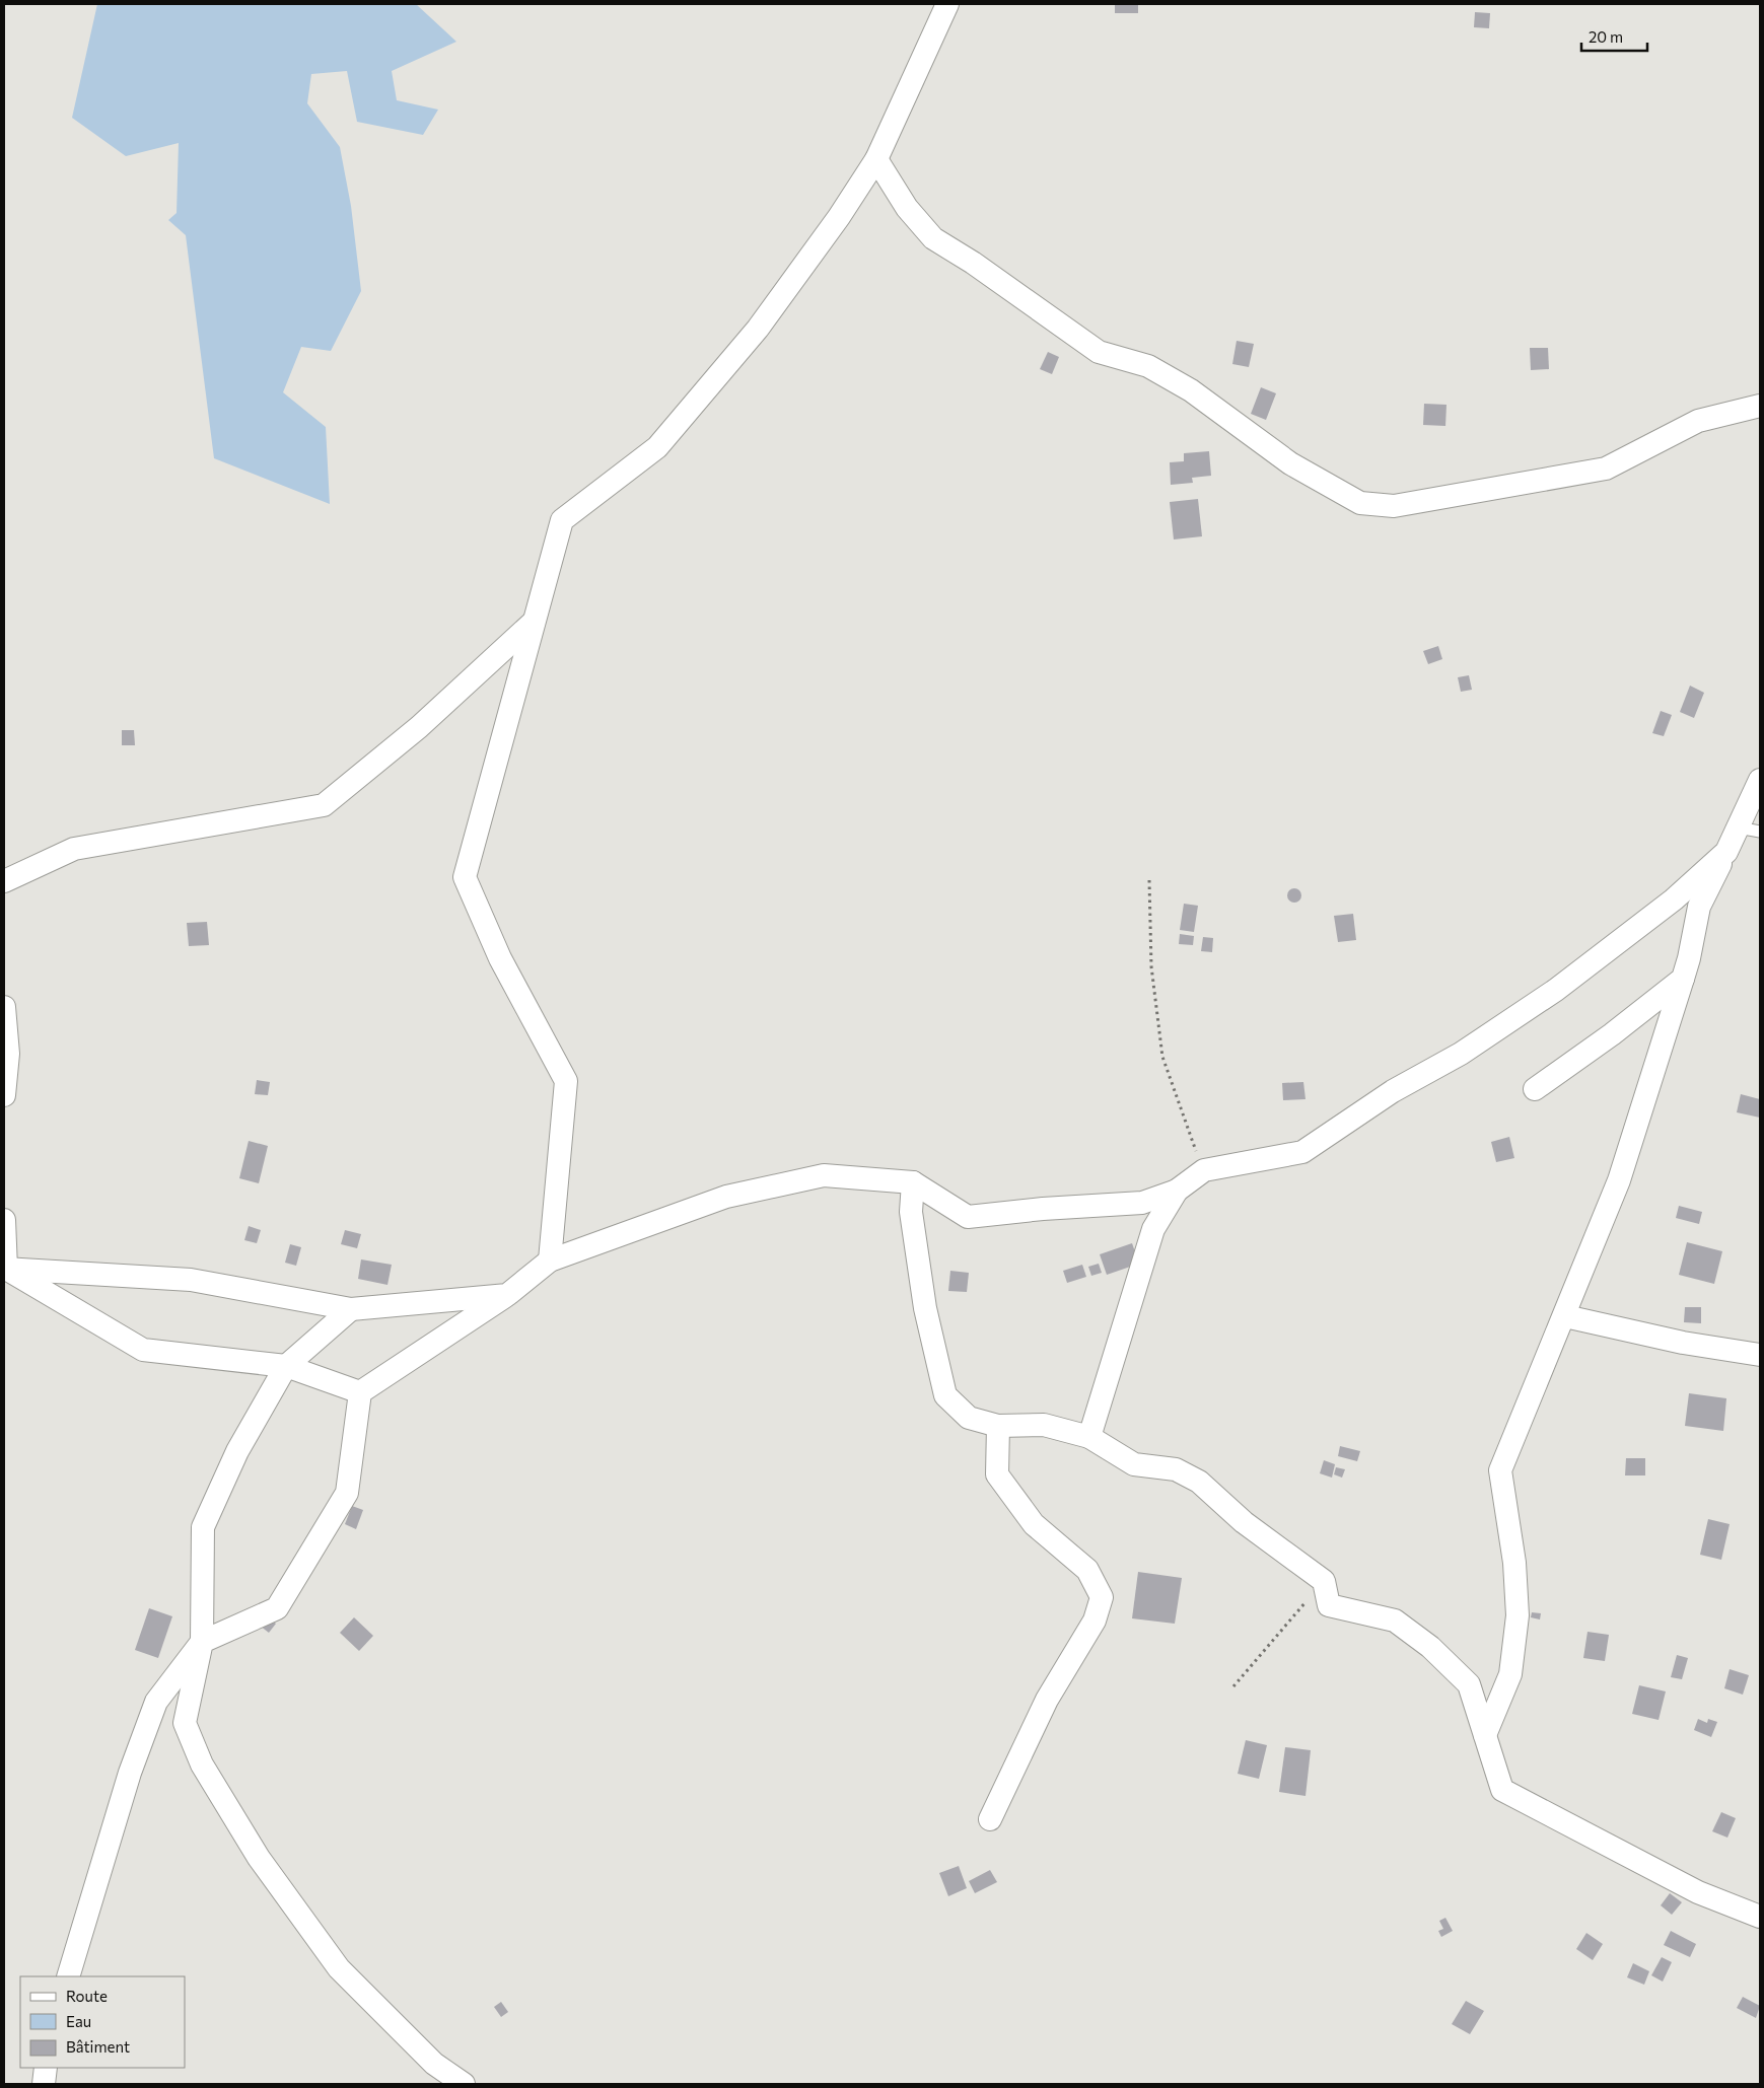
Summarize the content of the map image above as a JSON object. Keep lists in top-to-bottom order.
{
  "legend": ["Route", "Eau", "Bâtiment"],
  "scale_bar": "20 m"
}
